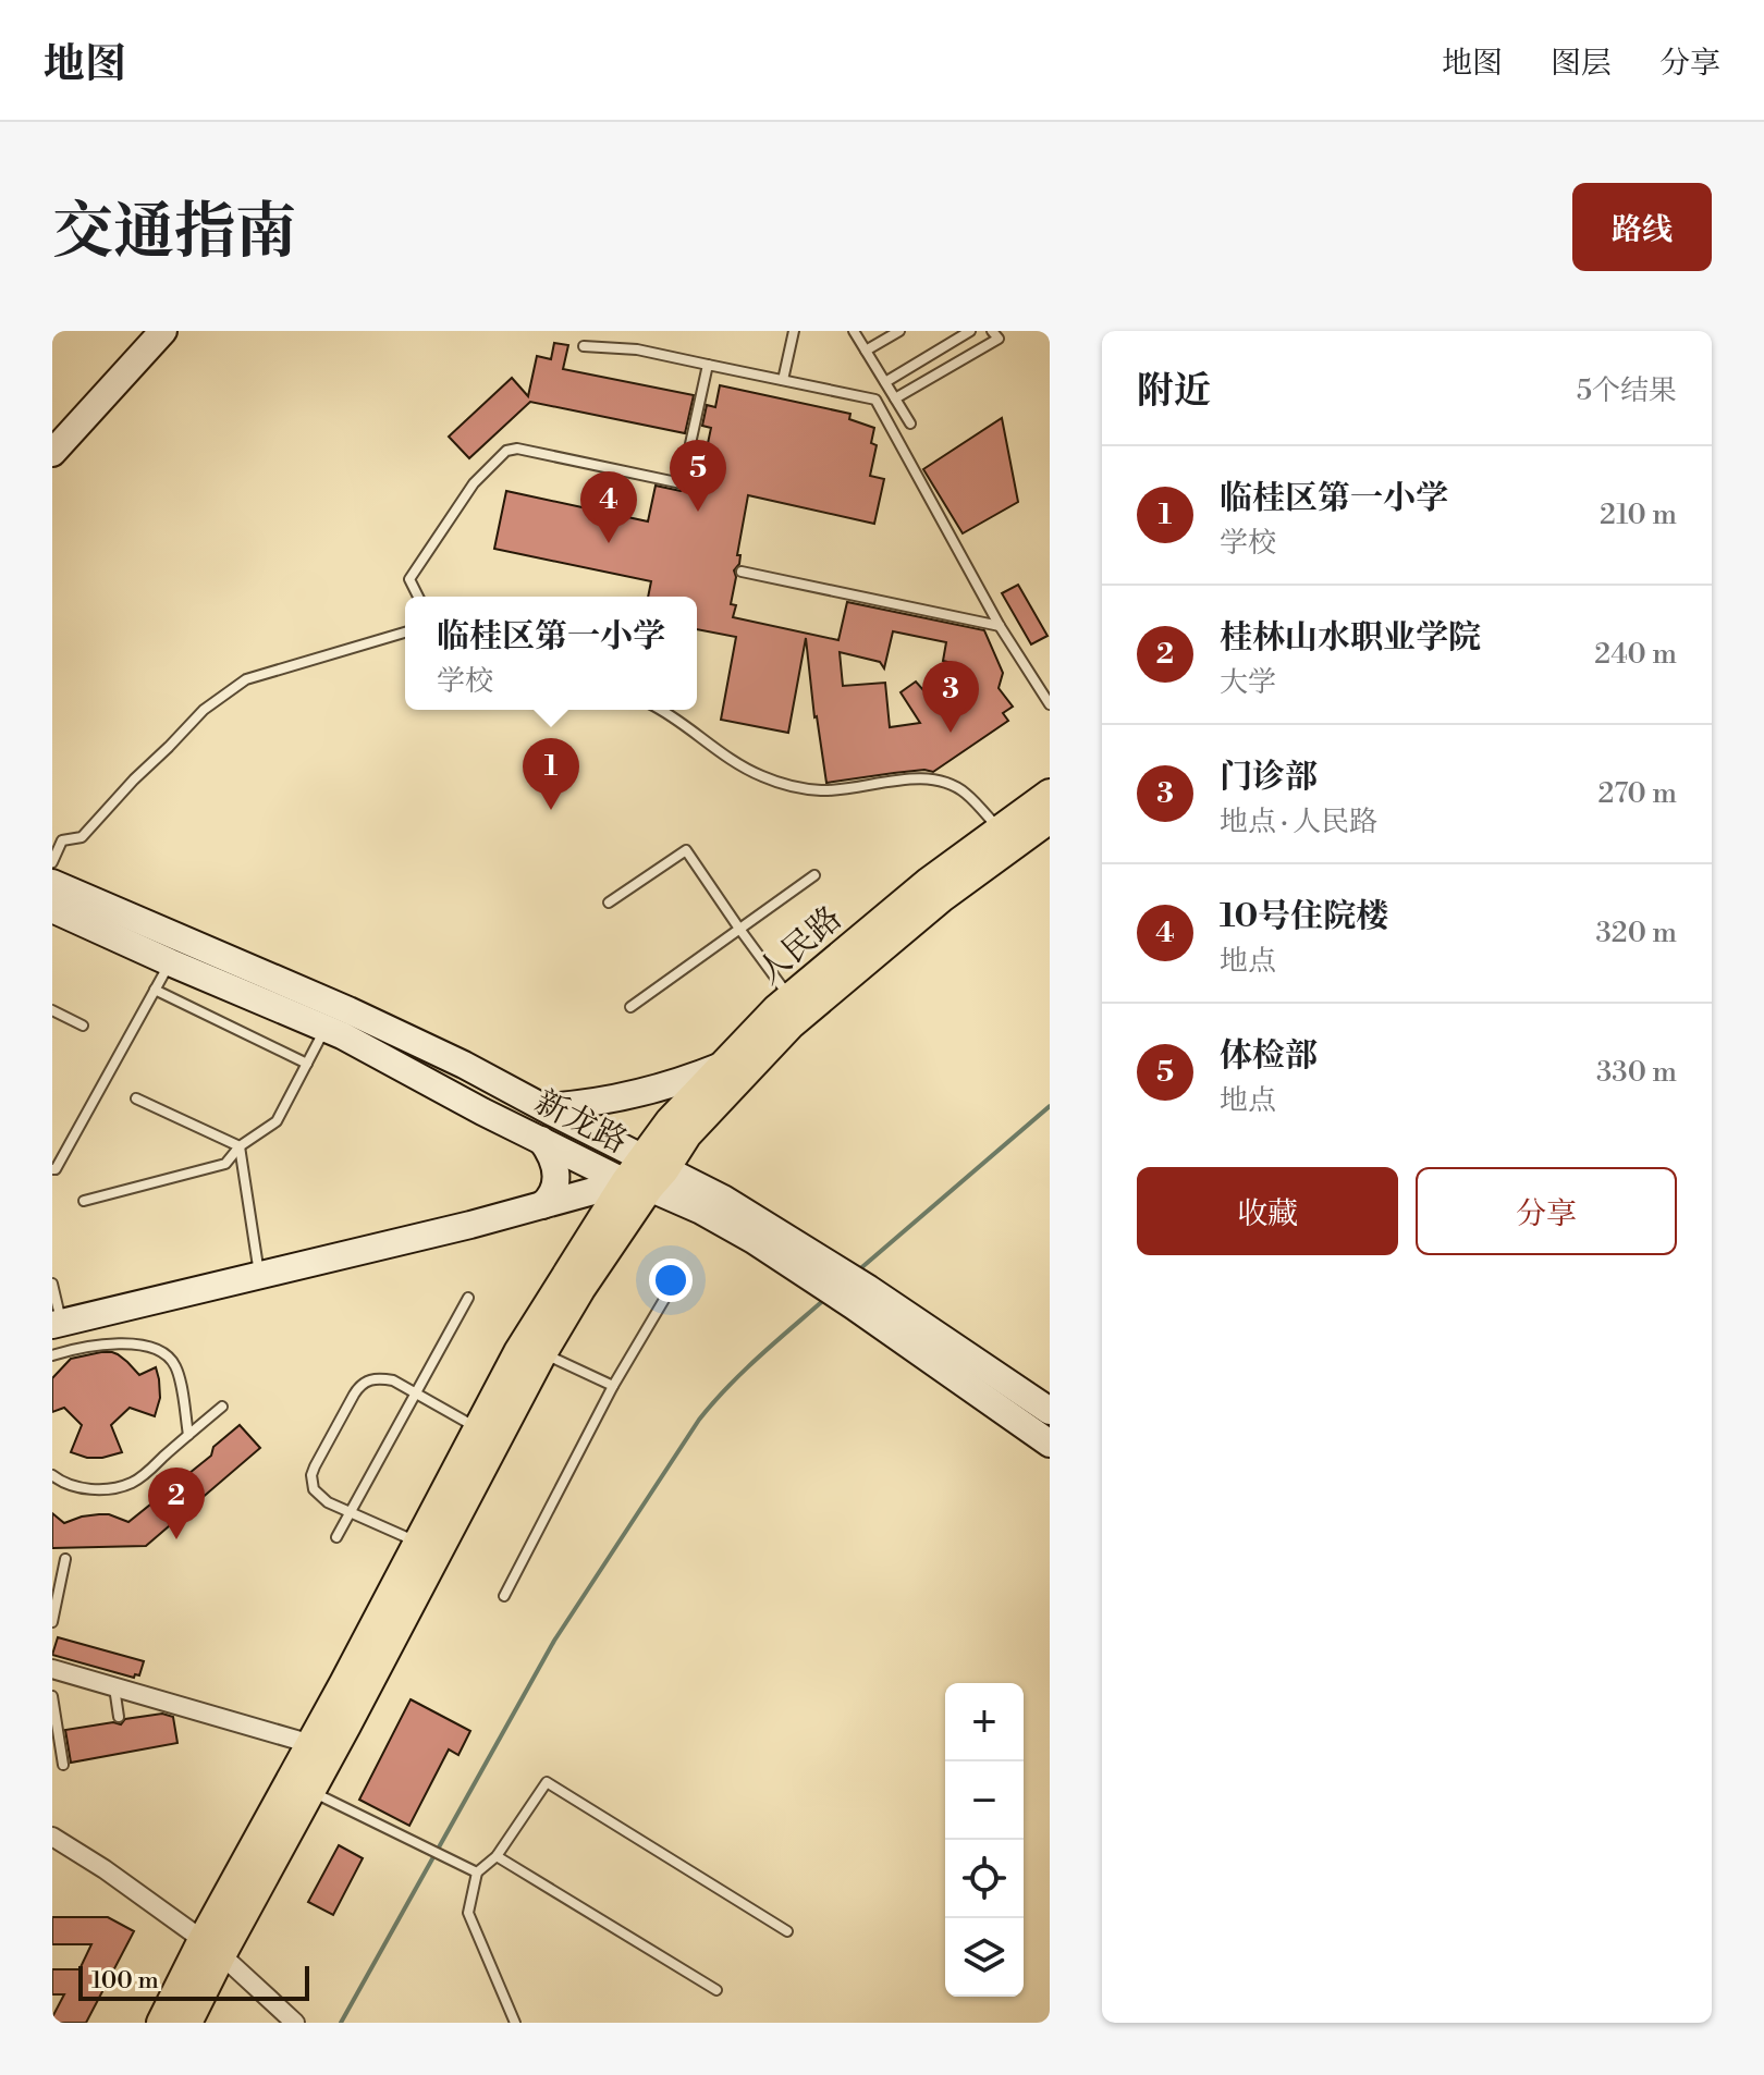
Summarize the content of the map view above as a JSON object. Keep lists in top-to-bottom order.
{
  "streets": {
    "main road": ["人民路", "新龙路"]
  },
  "crossings": [
    ["人民路", "新龙路"]
  ],
  "scale_bar": "100 m",
  "page": {
    "header": "地图",
    "nav": ["地图", "图层", "分享"],
    "title": "交通指南",
    "buttons": [
      "路线",
      ["收藏", "分享"]
    ],
    "heading": ["附近", "5个结果"],
    "pins": [
      "5",
      "4",
      "3",
      "1",
      "2"
    ],
    "list": [
      {
        "mark": "1",
        "name": "临桂区第一小学",
        "note": "学校",
        "value": "210 m"
      },
      {
        "mark": "2",
        "name": "桂林山水职业学院",
        "note": "大学",
        "value": "240 m"
      },
      {
        "mark": "3",
        "name": "门诊部",
        "note": "地点 · 人民路",
        "value": "270 m"
      },
      {
        "mark": "4",
        "name": "10号住院楼",
        "note": "地点",
        "value": "320 m"
      },
      {
        "mark": "5",
        "name": "体检部",
        "note": "地点",
        "value": "330 m"
      }
    ],
    "popup": ["临桂区第一小学", "学校"],
    "map_buttons": ["+", "−"],
    "scale": "100 m"
  }
}
